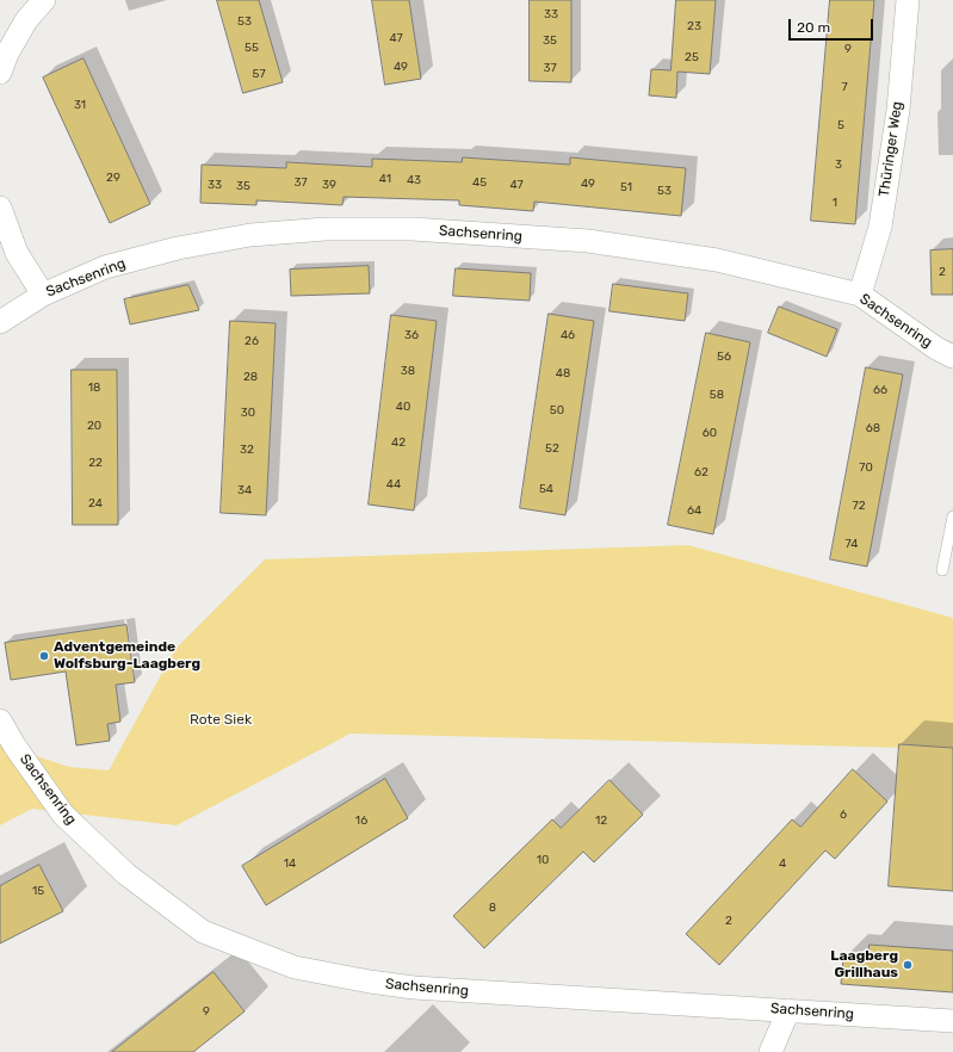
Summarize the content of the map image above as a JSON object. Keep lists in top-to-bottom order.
{
  "streets": {
    "street": ["Thüringer Weg", "Sachsenring"]
  },
  "crossings": [
    ["Thüringer Weg", "Sachsenring"]
  ],
  "parks": ["Rote Siek"],
  "places": ["Adventgemeinde Wolfsburg-Laagberg", "Laagberg Grillhaus"],
  "house_numbers": [
    "33",
    "53",
    "23",
    "47",
    "35",
    "55",
    "9",
    "25",
    "49",
    "37",
    "57",
    "7",
    "31",
    "5",
    "3",
    "29",
    "41",
    "43",
    "37",
    "45",
    "49",
    "33",
    "39",
    "47",
    "35",
    "51",
    "53",
    "1",
    "2",
    "36",
    "46",
    "26",
    "56",
    "38",
    "48",
    "28",
    "18",
    "66",
    "58",
    "40",
    "50",
    "30",
    "20",
    "68",
    "60",
    "42",
    "52",
    "32",
    "22",
    "70",
    "62",
    "44",
    "54",
    "34",
    "24",
    "72",
    "64",
    "74",
    "6",
    "16",
    "12",
    "10",
    "14",
    "4",
    "15",
    "8",
    "2",
    "9"
  ],
  "scale_bar": "20 m"
}
